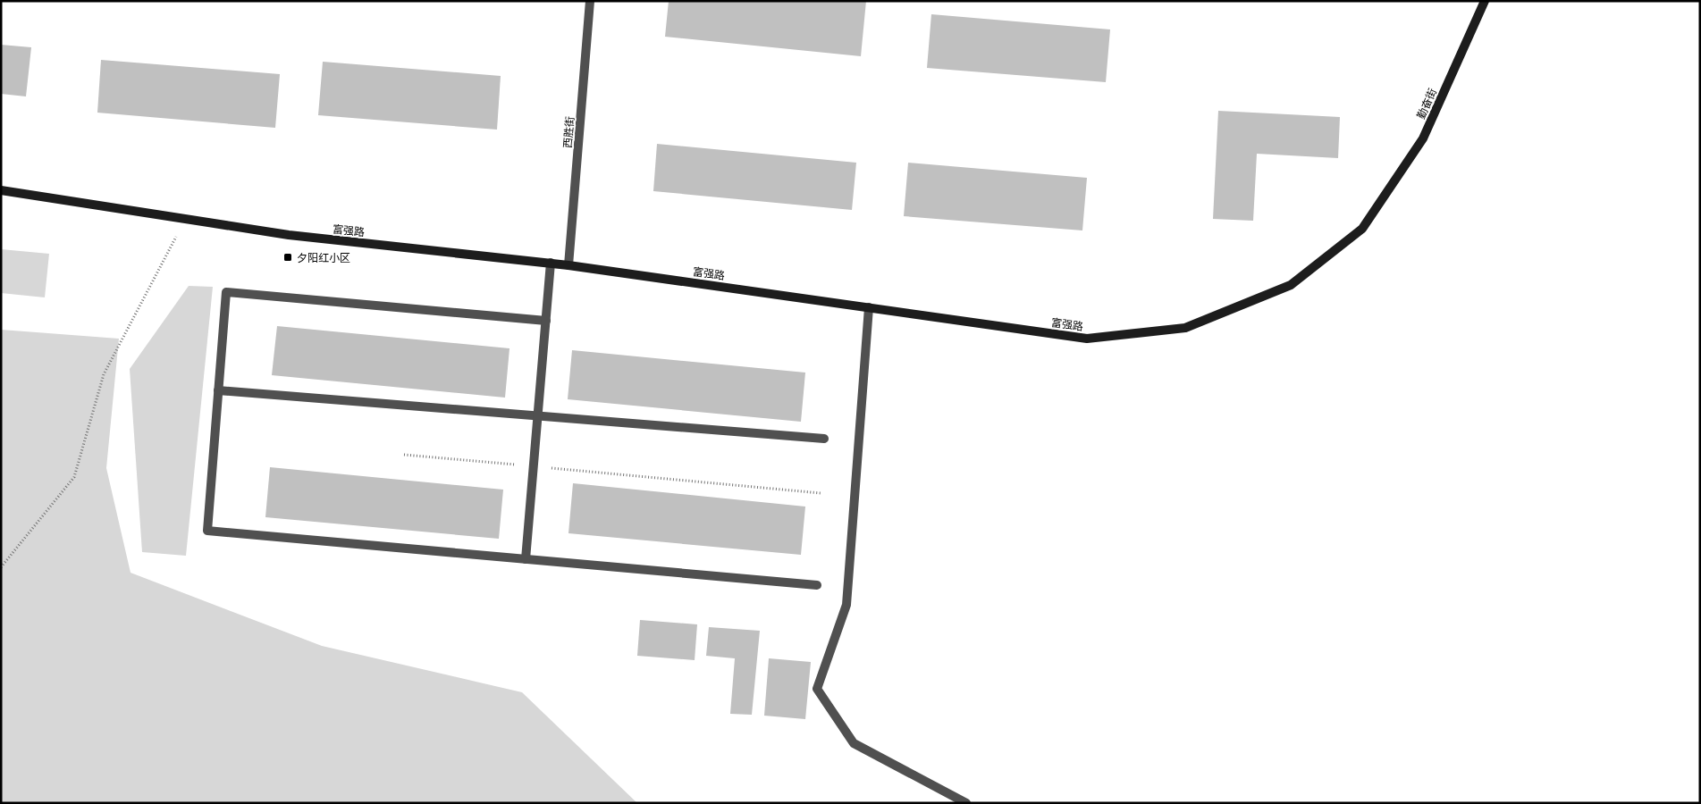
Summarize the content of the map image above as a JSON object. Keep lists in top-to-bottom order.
{
  "streets": {
    "street": ["勤奋街", "西胜街", "富强路"]
  },
  "crossings": [
    ["勤奋街", "富强路"],
    ["西胜街", "富强路"]
  ],
  "places": {
    "transit": ["夕阳红小区"]
  }
}
